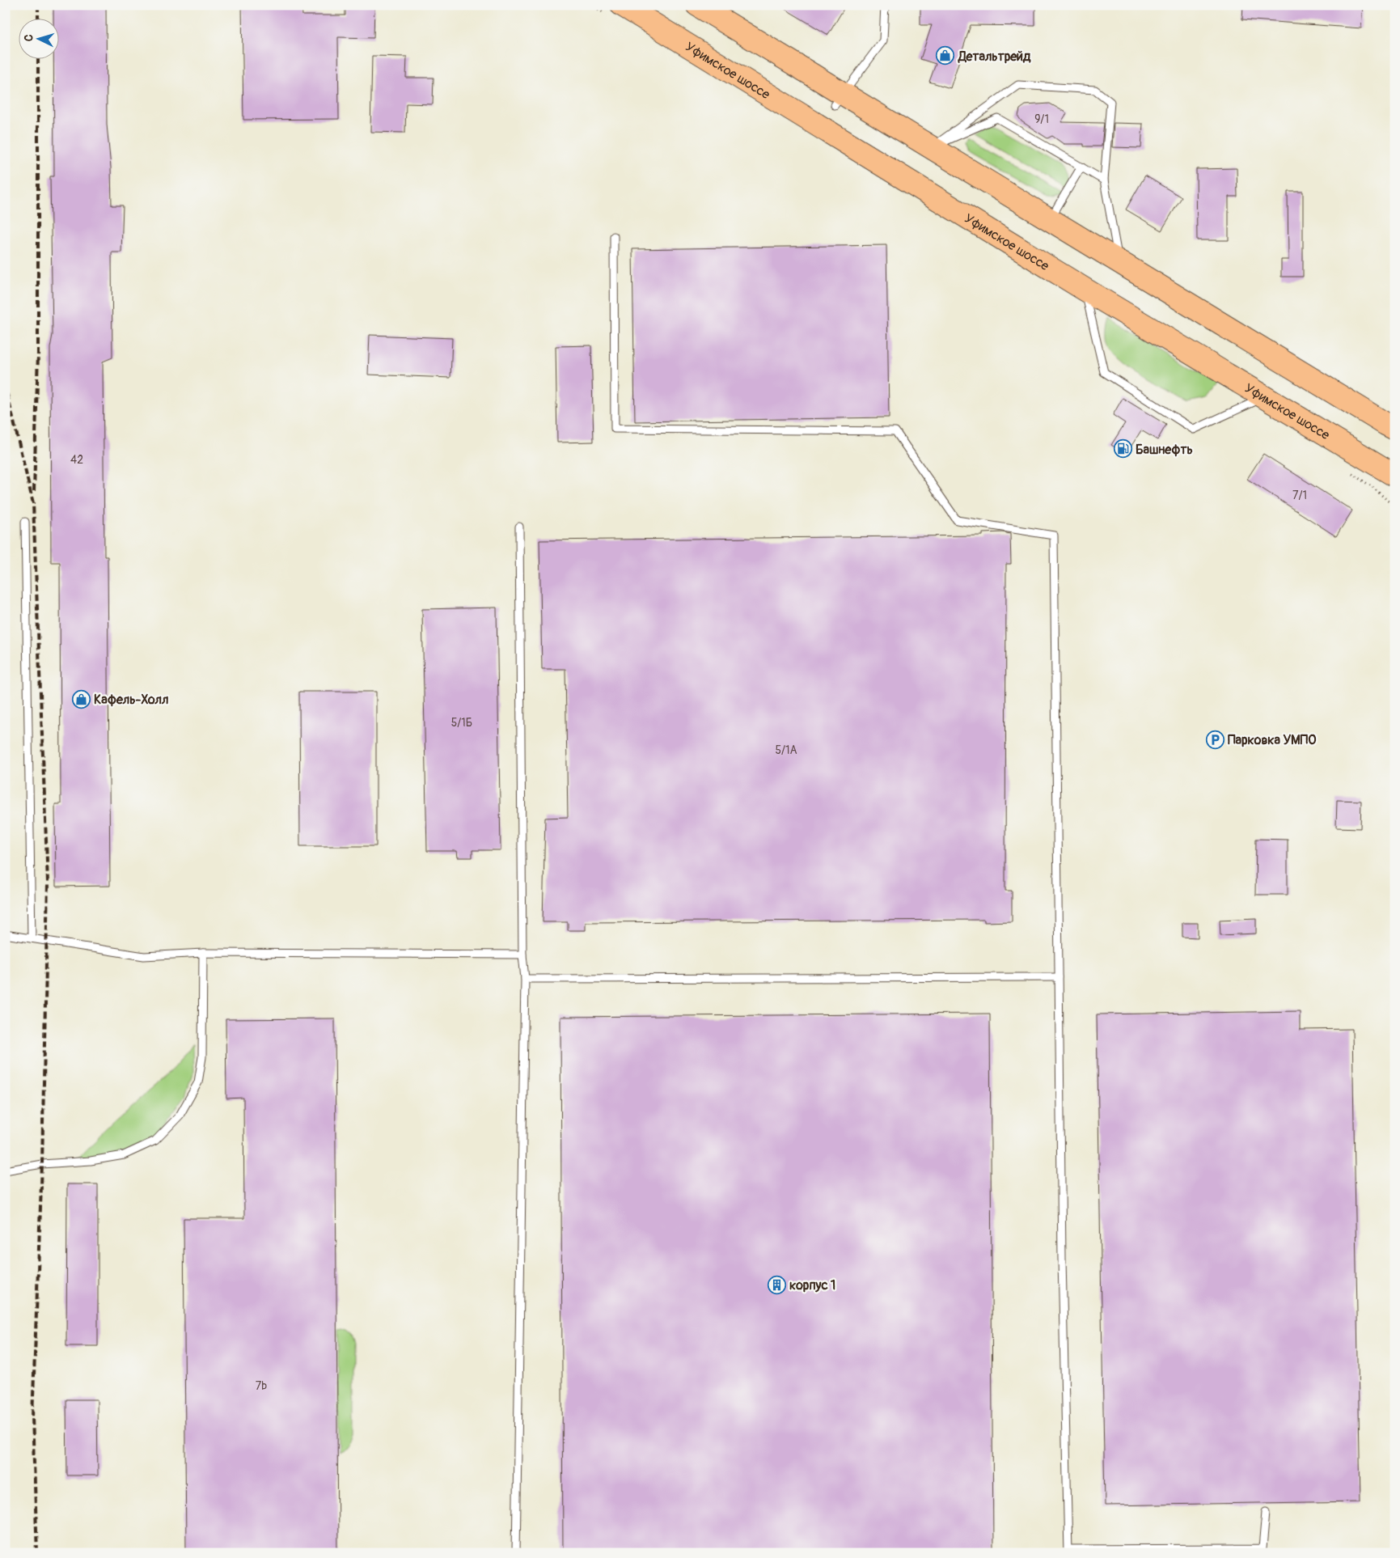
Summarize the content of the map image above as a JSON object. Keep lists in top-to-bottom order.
{
  "streets": {
    "main road": ["Уфимское шоссе"]
  },
  "places": {
    "shop": ["Детальтрейд", "Кафель-Холл"],
    "fuel station": ["Башнефть"],
    "parking": ["Парковка УМПО"],
    "building": ["корпус 1"]
  },
  "house_numbers": [
    "9/1",
    "42",
    "7/1",
    "5/1Б",
    "5/1А",
    "7b"
  ],
  "north": "left"
}
